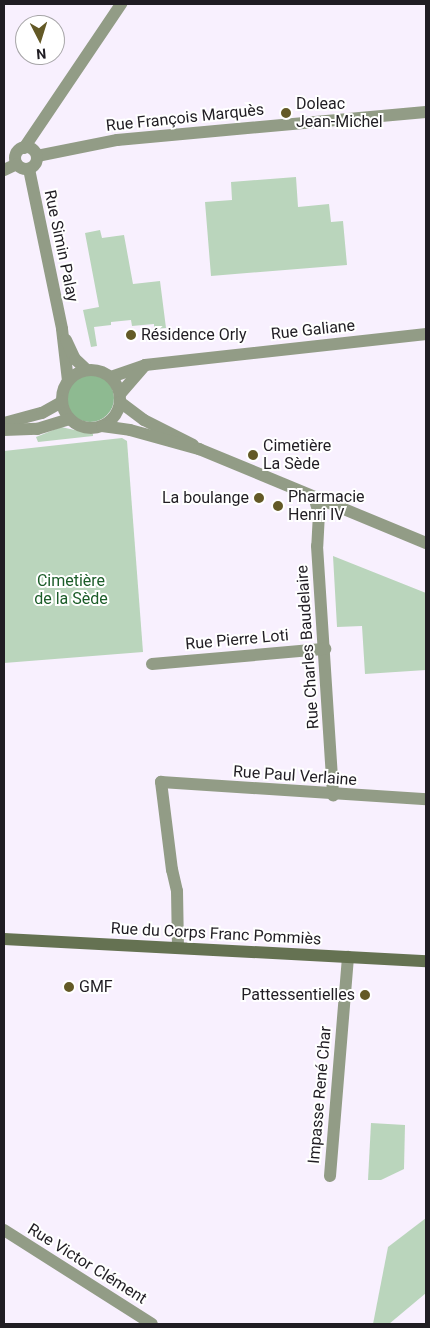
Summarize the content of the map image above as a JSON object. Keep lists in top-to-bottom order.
{
  "streets": {
    "main road": ["Rue du Corps Franc Pommiès"],
    "street": [
      "Rue François Marquès",
      "Rue Simin Palay",
      "Rue Galiane",
      "Rue Pierre Loti",
      "Rue Charles Baudelaire",
      "Rue Paul Verlaine",
      "Impasse René Char",
      "Rue Victor Clément"
    ]
  },
  "crossings": [
    ["Rue François Marquès", "Rue Simin Palay"],
    ["Rue Simin Palay", "Rue Galiane"],
    ["Rue Pierre Loti", "Rue Charles Baudelaire"],
    ["Rue Charles Baudelaire", "Rue Paul Verlaine"],
    ["Rue Paul Verlaine", "Rue du Corps Franc Pommiès"],
    ["Rue du Corps Franc Pommiès", "Impasse René Char"]
  ],
  "parks": ["Cimetière de la Sède"],
  "places": [
    "Doleac Jean-Michel",
    "Résidence Orly",
    "Cimetière La Sède",
    "La boulange",
    "Pharmacie Henri IV",
    "GMF",
    "Pattessentielles"
  ],
  "north": "bottom"
}
